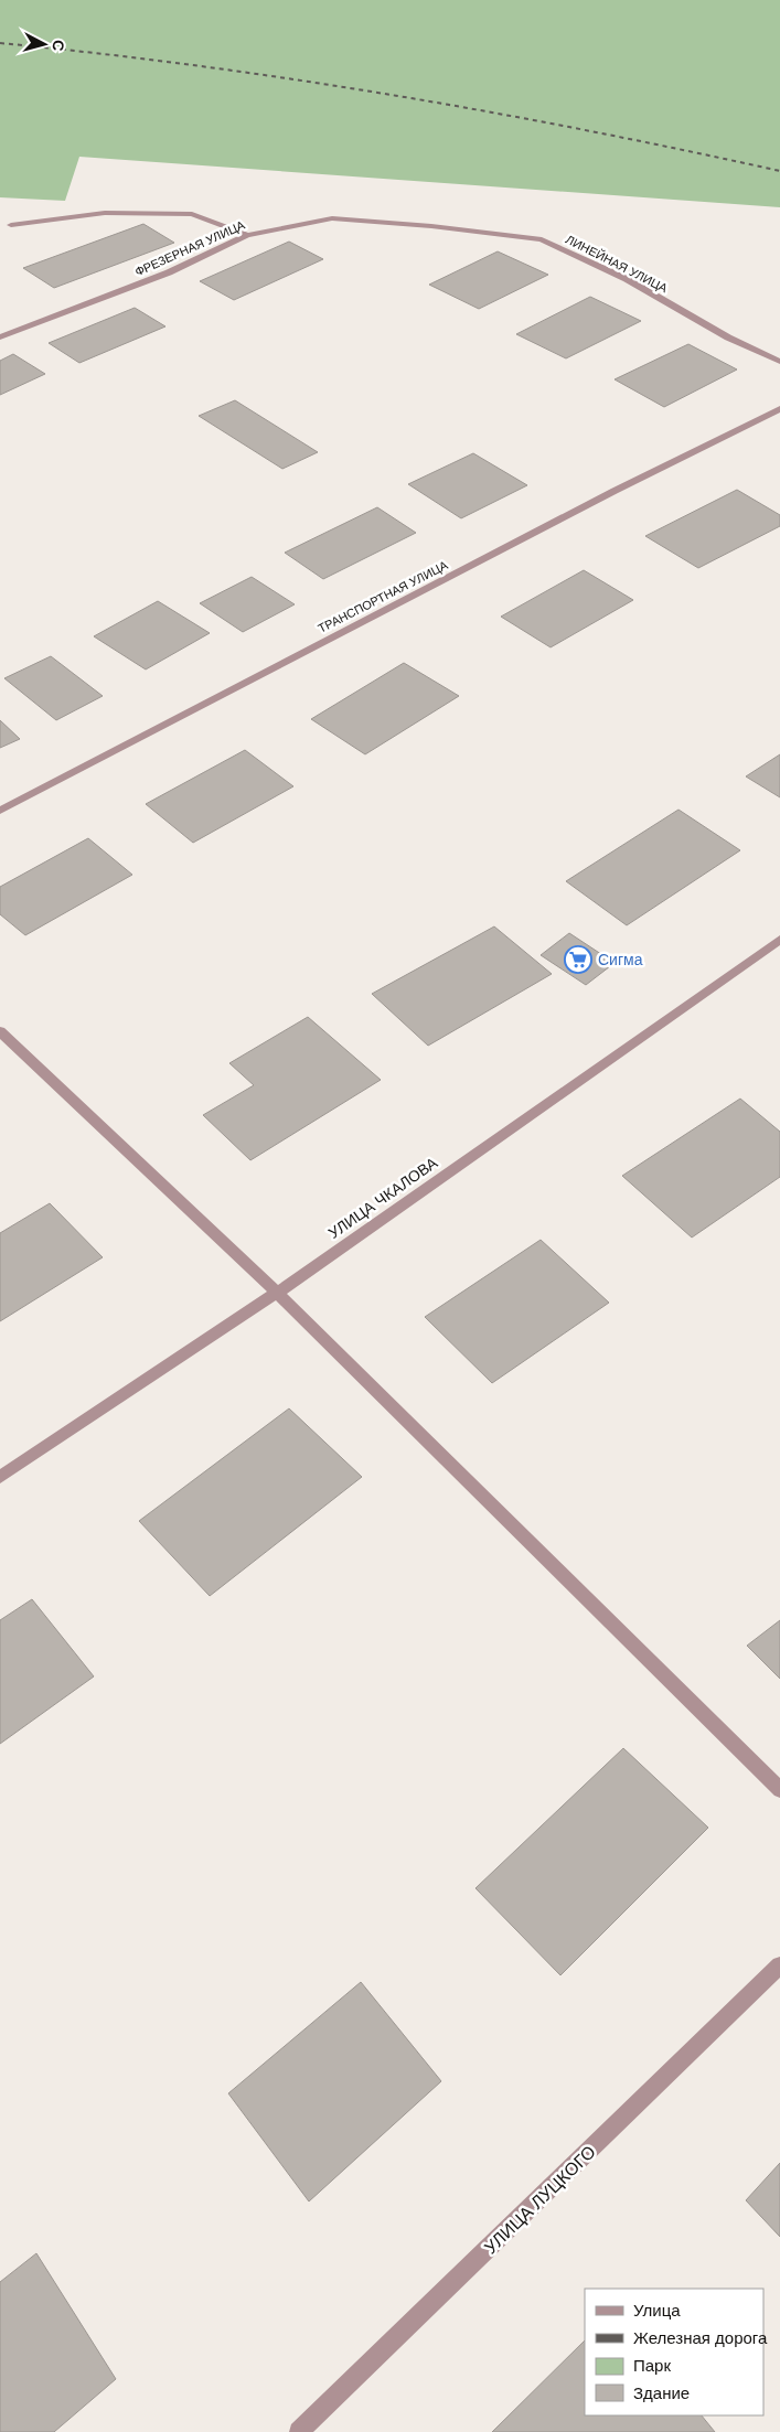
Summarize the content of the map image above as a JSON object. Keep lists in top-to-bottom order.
{
  "streets": {
    "street": [
      "ФРЕЗЕРНАЯ УЛИЦА",
      "ЛИНЕЙНАЯ УЛИЦА",
      "ТРАНСПОРТНАЯ УЛИЦА",
      "УЛИЦА ЧКАЛОВА",
      "УЛИЦА ЛУЦКОГО"
    ]
  },
  "crossings": [
    ["ФРЕЗЕРНАЯ УЛИЦА", "ЛИНЕЙНАЯ УЛИЦА"]
  ],
  "places": {
    "supermarket": ["Сигма"]
  },
  "legend": [
    "Улица",
    "Железная дорога",
    "Парк",
    "Здание"
  ],
  "north": "right"
}
